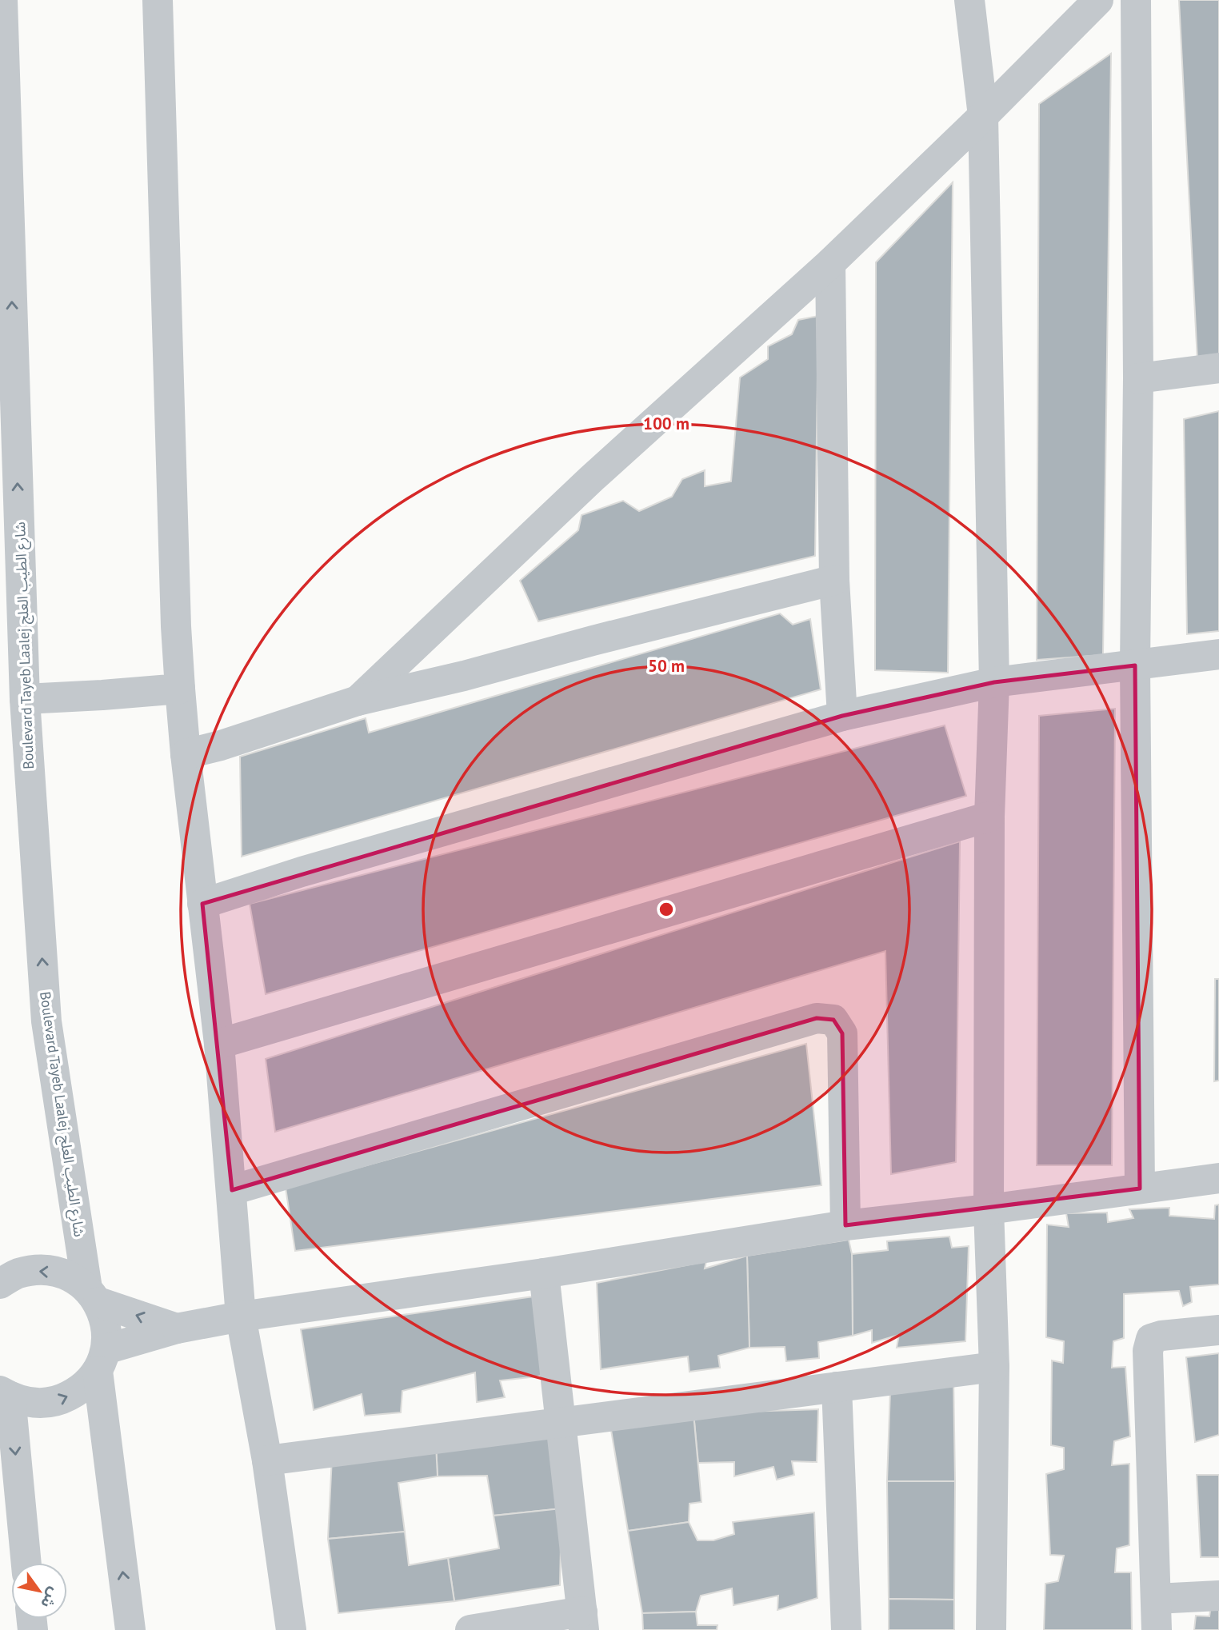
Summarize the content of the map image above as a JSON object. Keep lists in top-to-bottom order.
{
  "streets": {
    "street": ["Boulevard Tayeb Laalej شارع الطيب العلج"]
  },
  "north": "bottom right",
  "rings": ["100 m", "50 m"]
}
